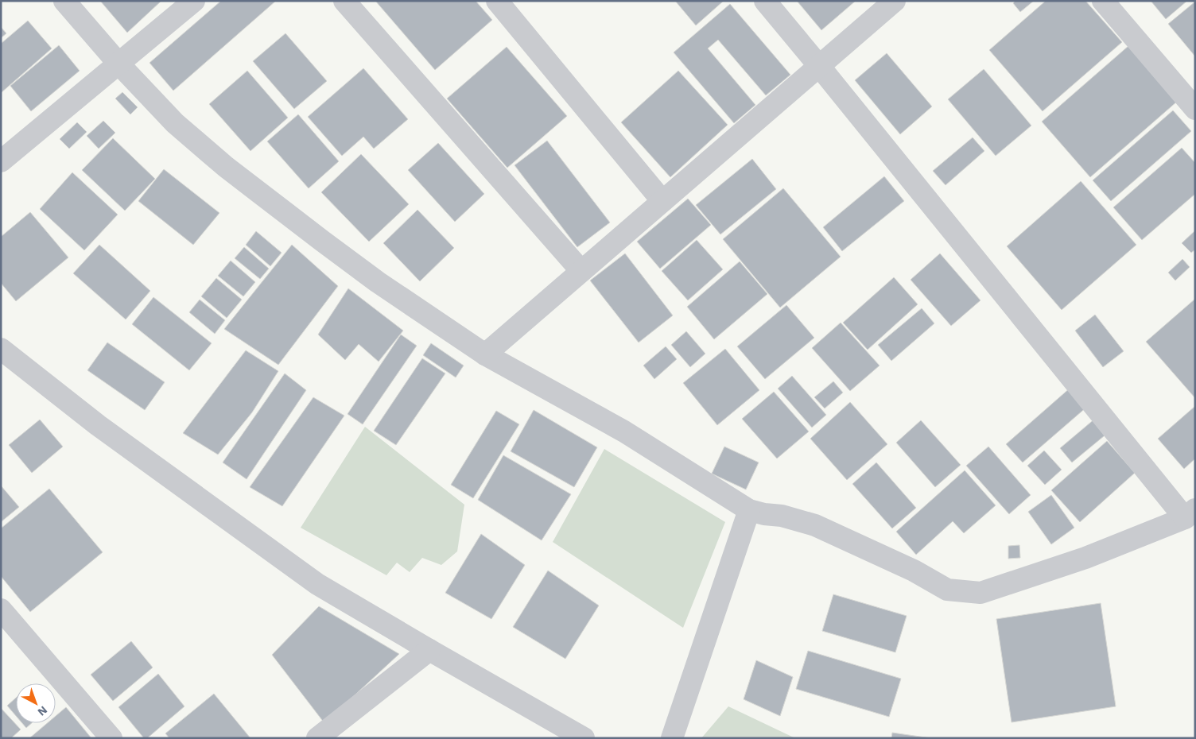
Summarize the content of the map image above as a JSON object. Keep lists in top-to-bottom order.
{
  "north": "bottom right"
}
